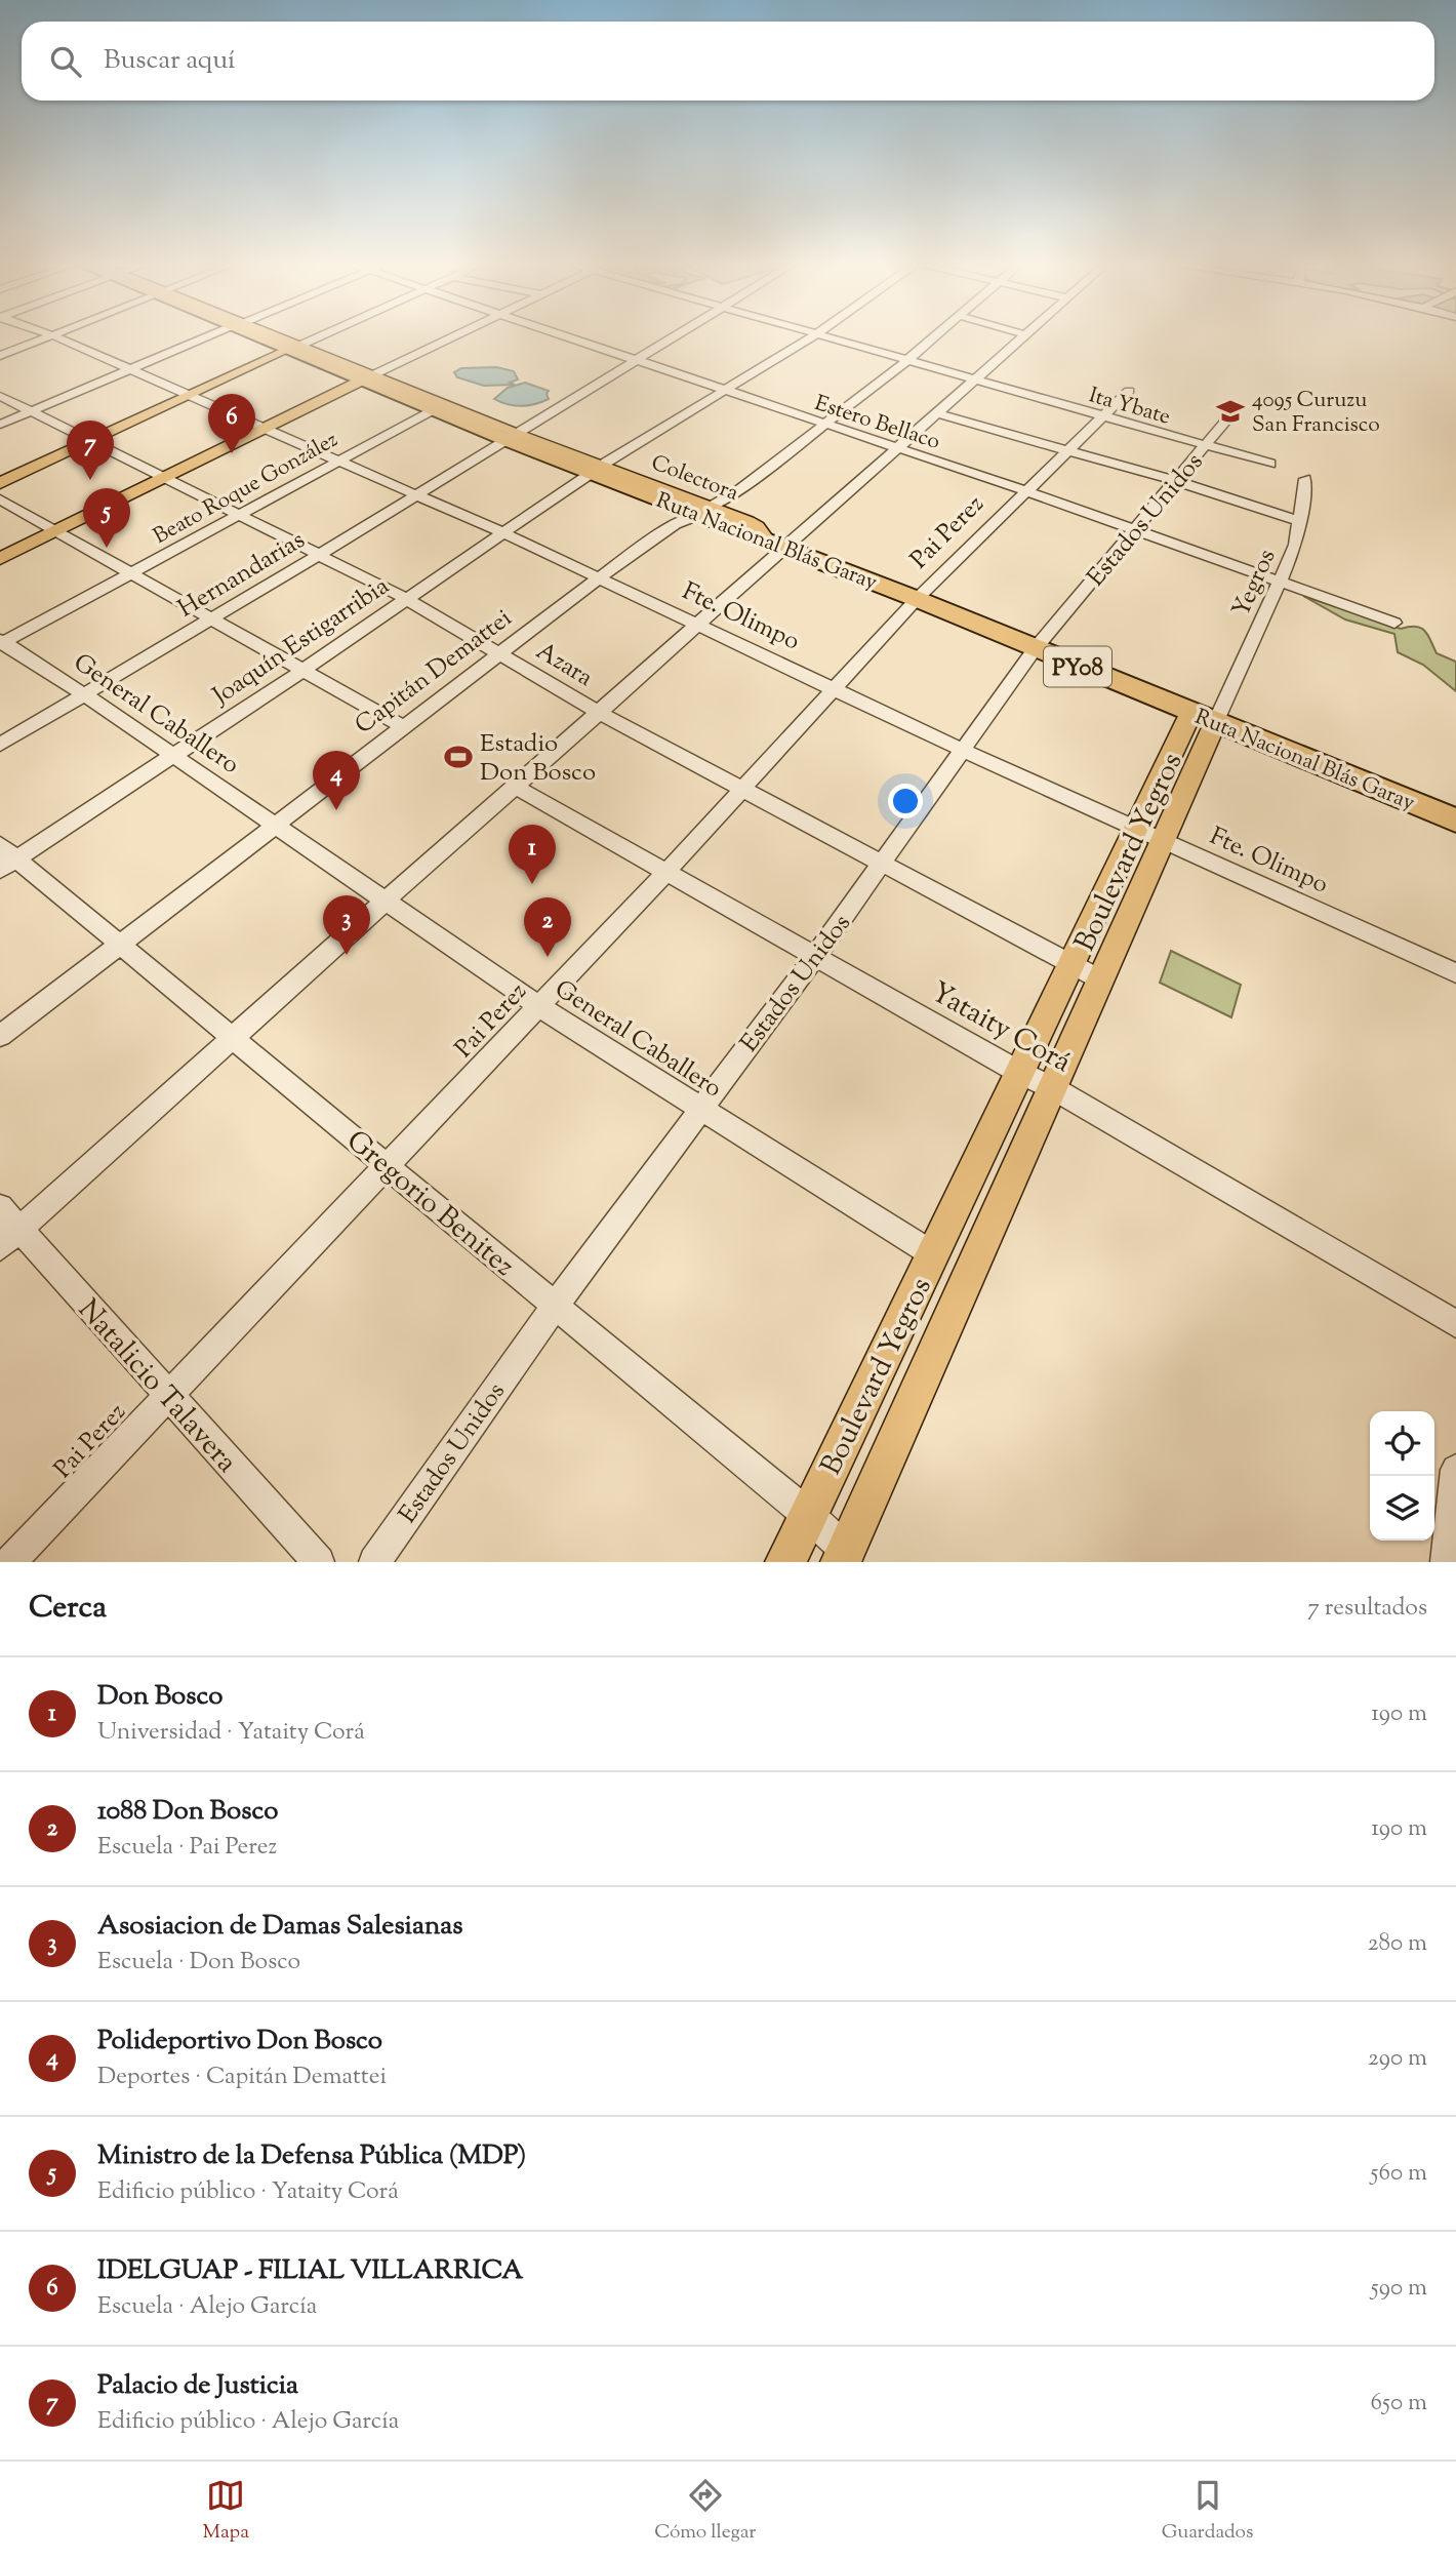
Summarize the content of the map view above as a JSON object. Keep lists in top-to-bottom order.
{
  "streets": {
    "highway": ["Ruta Nacional Blás Garay", "PY08"],
    "main road": ["Colectora", "Boulevard Yegros"],
    "street": [
      "Ita Ybate",
      "Estero Bellaco",
      "Beato Roque González",
      "Estados Unidos",
      "Pai Perez",
      "Hernandarias",
      "Yegros",
      "Fte. Olimpo",
      "Joaquín Estigarribia",
      "Azara",
      "Capitán Demattei",
      "General Caballero",
      "Yataity Corá",
      "Gregorio Benitez",
      "Natalicio Talavera"
    ]
  },
  "crossings": [
    ["Ita Ybate", "Estados Unidos"],
    ["Ita Ybate", "Pai Perez"],
    ["Ita Ybate", "Capitán Demattei"],
    ["Estero Bellaco", "Estados Unidos"],
    ["Estero Bellaco", "Pai Perez"],
    ["Estero Bellaco", "Hernandarias"],
    ["Estero Bellaco", "Yegros"],
    ["Estero Bellaco", "Joaquín Estigarribia"],
    ["Estero Bellaco", "Capitán Demattei"],
    ["Colectora", "Ruta Nacional Blás Garay"],
    ["Colectora", "Joaquín Estigarribia"],
    ["Colectora", "Capitán Demattei"],
    ["Beato Roque González", "Fte. Olimpo"],
    ["Beato Roque González", "Azara"],
    ["Beato Roque González", "General Caballero"],
    ["Estados Unidos", "Ruta Nacional Blás Garay"],
    ["Estados Unidos", "Fte. Olimpo"],
    ["Estados Unidos", "Azara"],
    ["Estados Unidos", "General Caballero"],
    ["Estados Unidos", "Yataity Corá"],
    ["Estados Unidos", "Gregorio Benitez"],
    ["Pai Perez", "Ruta Nacional Blás Garay"],
    ["Pai Perez", "Fte. Olimpo"],
    ["Pai Perez", "Azara"],
    ["Pai Perez", "General Caballero"],
    ["Pai Perez", "Yataity Corá"],
    ["Pai Perez", "Gregorio Benitez"],
    ["Pai Perez", "Natalicio Talavera"],
    ["Ruta Nacional Blás Garay", "Yegros"],
    ["Ruta Nacional Blás Garay", "Capitán Demattei"],
    ["Ruta Nacional Blás Garay", "Boulevard Yegros"],
    ["Hernandarias", "Fte. Olimpo"],
    ["Hernandarias", "Azara"],
    ["Hernandarias", "General Caballero"],
    ["Yegros", "Boulevard Yegros"],
    ["Fte. Olimpo", "Joaquín Estigarribia"],
    ["Fte. Olimpo", "Capitán Demattei"],
    ["Fte. Olimpo", "Boulevard Yegros"],
    ["Joaquín Estigarribia", "Azara"],
    ["Joaquín Estigarribia", "General Caballero"],
    ["Joaquín Estigarribia", "Gregorio Benitez"],
    ["Azara", "Capitán Demattei"],
    ["Azara", "Boulevard Yegros"],
    ["Capitán Demattei", "General Caballero"],
    ["Capitán Demattei", "Gregorio Benitez"],
    ["General Caballero", "Boulevard Yegros"],
    ["Boulevard Yegros", "Yataity Corá"],
    ["Boulevard Yegros", "Gregorio Benitez"]
  ],
  "places": {
    "school or university": ["4095 Curuzu San Francisco"],
    "sports": ["Estadio Don Bosco"]
  },
  "page": {
    "search": "Buscar aquí",
    "pins": [
      "6",
      "7",
      "5",
      "4",
      "1",
      "3",
      "2"
    ],
    "heading": ["Cerca", "7 resultados"],
    "list": [
      {
        "mark": "1",
        "name": "Don Bosco",
        "note": "Universidad · Yataity Corá",
        "value": "190 m"
      },
      {
        "mark": "2",
        "name": "1088 Don Bosco",
        "note": "Escuela · Pai Perez",
        "value": "190 m"
      },
      {
        "mark": "3",
        "name": "Asosiacion de Damas Salesianas",
        "note": "Escuela · Don Bosco",
        "value": "280 m"
      },
      {
        "mark": "4",
        "name": "Polideportivo Don Bosco",
        "note": "Deportes · Capitán Demattei",
        "value": "290 m"
      },
      {
        "mark": "5",
        "name": "Ministro de la Defensa Pública (MDP)",
        "note": "Edificio público · Yataity Corá",
        "value": "560 m"
      },
      {
        "mark": "6",
        "name": "IDELGUAP - FILIAL VILLARRICA",
        "note": "Escuela · Alejo García",
        "value": "590 m"
      },
      {
        "mark": "7",
        "name": "Palacio de Justicia",
        "note": "Edificio público · Alejo García",
        "value": "650 m"
      }
    ],
    "nav": ["Mapa", "Cómo llegar", "Guardados"]
  }
}
